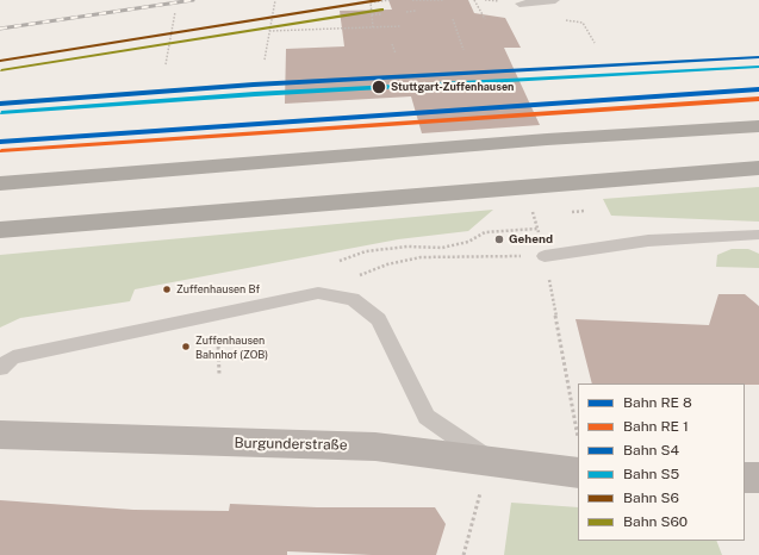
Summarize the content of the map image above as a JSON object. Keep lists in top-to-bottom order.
{
  "streets": {
    "street": ["Burgunderstraße"]
  },
  "places": [
    "Stuttgart-Zuffenhausen",
    "Gehend",
    "Zuffenhausen Bf",
    "Zuffenhausen Bahnhof (ZOB)"
  ],
  "lines": [
    "rail line S6",
    "rail line S60",
    "rail line S4",
    "rail line S5"
  ],
  "legend": [
    "Bahn RE 8",
    "Bahn RE 1",
    "Bahn S4",
    "Bahn S5",
    "Bahn S6",
    "Bahn S60"
  ]
}
